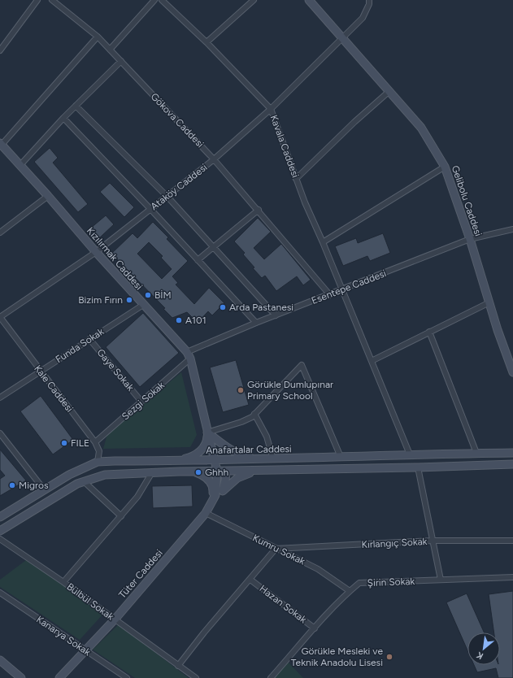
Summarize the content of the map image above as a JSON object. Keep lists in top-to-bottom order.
{
  "streets": {
    "street": [
      "Gökova Caddesi",
      "Kavala Caddesi",
      "Ataköy Caddesi",
      "Gelibolu Caddesi",
      "Kızılırmak Caddesi",
      "Esentepe Caddesi",
      "Funda Sokak",
      "Gaye Sokak",
      "Kale Caddesi",
      "Sezgi Sokak",
      "Anafartalar Caddesi",
      "Kırlangıç Sokak",
      "Kumru Sokak",
      "Tüter Caddesi",
      "Şirin Sokak",
      "Bülbül Sokak",
      "Hazan Sokak",
      "Kanarya Sokak"
    ]
  },
  "crossings": [
    ["Gökova Caddesi", "Ataköy Caddesi"],
    ["Gökova Caddesi", "Esentepe Caddesi"],
    ["Kavala Caddesi", "Ataköy Caddesi"],
    ["Kavala Caddesi", "Esentepe Caddesi"],
    ["Kavala Caddesi", "Anafartalar Caddesi"],
    ["Ataköy Caddesi", "Gelibolu Caddesi"],
    ["Ataköy Caddesi", "Kızılırmak Caddesi"],
    ["Ataköy Caddesi", "Kale Caddesi"],
    ["Gelibolu Caddesi", "Esentepe Caddesi"],
    ["Kızılırmak Caddesi", "Esentepe Caddesi"],
    ["Kızılırmak Caddesi", "Funda Sokak"],
    ["Kızılırmak Caddesi", "Sezgi Sokak"],
    ["Kızılırmak Caddesi", "Anafartalar Caddesi"],
    ["Kızılırmak Caddesi", "Tüter Caddesi"],
    ["Funda Sokak", "Gaye Sokak"],
    ["Funda Sokak", "Kale Caddesi"],
    ["Gaye Sokak", "Sezgi Sokak"],
    ["Kale Caddesi", "Sezgi Sokak"],
    ["Kale Caddesi", "Anafartalar Caddesi"],
    ["Anafartalar Caddesi", "Tüter Caddesi"],
    ["Kırlangıç Sokak", "Kumru Sokak"],
    ["Kumru Sokak", "Tüter Caddesi"],
    ["Kumru Sokak", "Şirin Sokak"],
    ["Tüter Caddesi", "Bülbül Sokak"],
    ["Tüter Caddesi", "Kanarya Sokak"],
    ["Şirin Sokak", "Hazan Sokak"]
  ],
  "places": [
    "BİM",
    "Bizim Fırın",
    "Arda Pastanesi",
    "A101",
    "Görükle Dumlupınar Primary School",
    "FILE",
    "Ghhh",
    "Migros",
    "Görükle Mesleki ve Teknik Anadolu Lisesi"
  ],
  "north": "bottom left"
}
